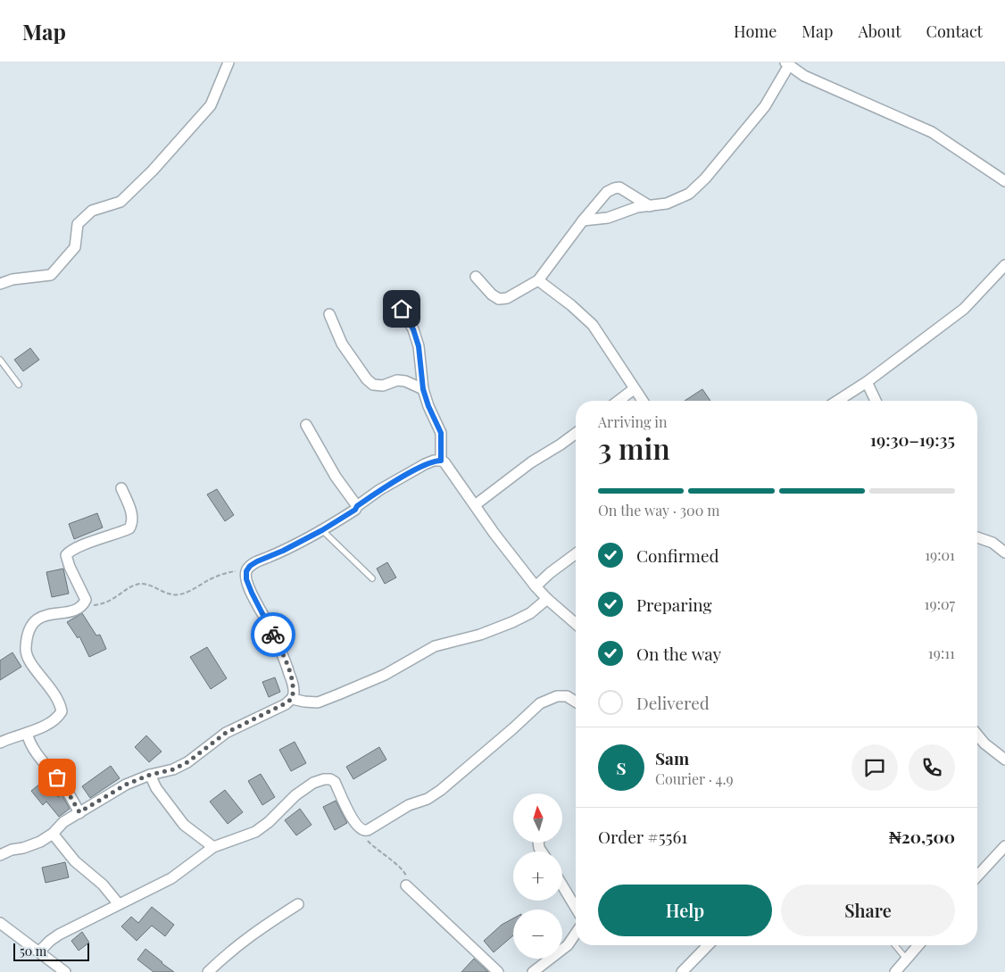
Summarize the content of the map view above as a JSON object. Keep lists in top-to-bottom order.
{
  "scale_bar": "50 m",
  "north": "top",
  "page": {
    "header": "Map",
    "nav": [
      "Home",
      "Map",
      "About",
      "Contact"
    ],
    "heading": ["3 min", "Arriving in", "19:30–19:35"],
    "panel": [
      "Sam",
      "Courier · 4.9",
      "Order #5561",
      "₦20,500"
    ],
    "bar": "On the way · 300 m",
    "list": [
      ["Confirmed", "19:01"],
      ["Preparing", "19:07"],
      ["On the way", "19:11"],
      "Delivered"
    ],
    "round": "S",
    "map_buttons": ["+", "−"],
    "buttons": ["Help", "Share"],
    "scale": "50 m"
  }
}
